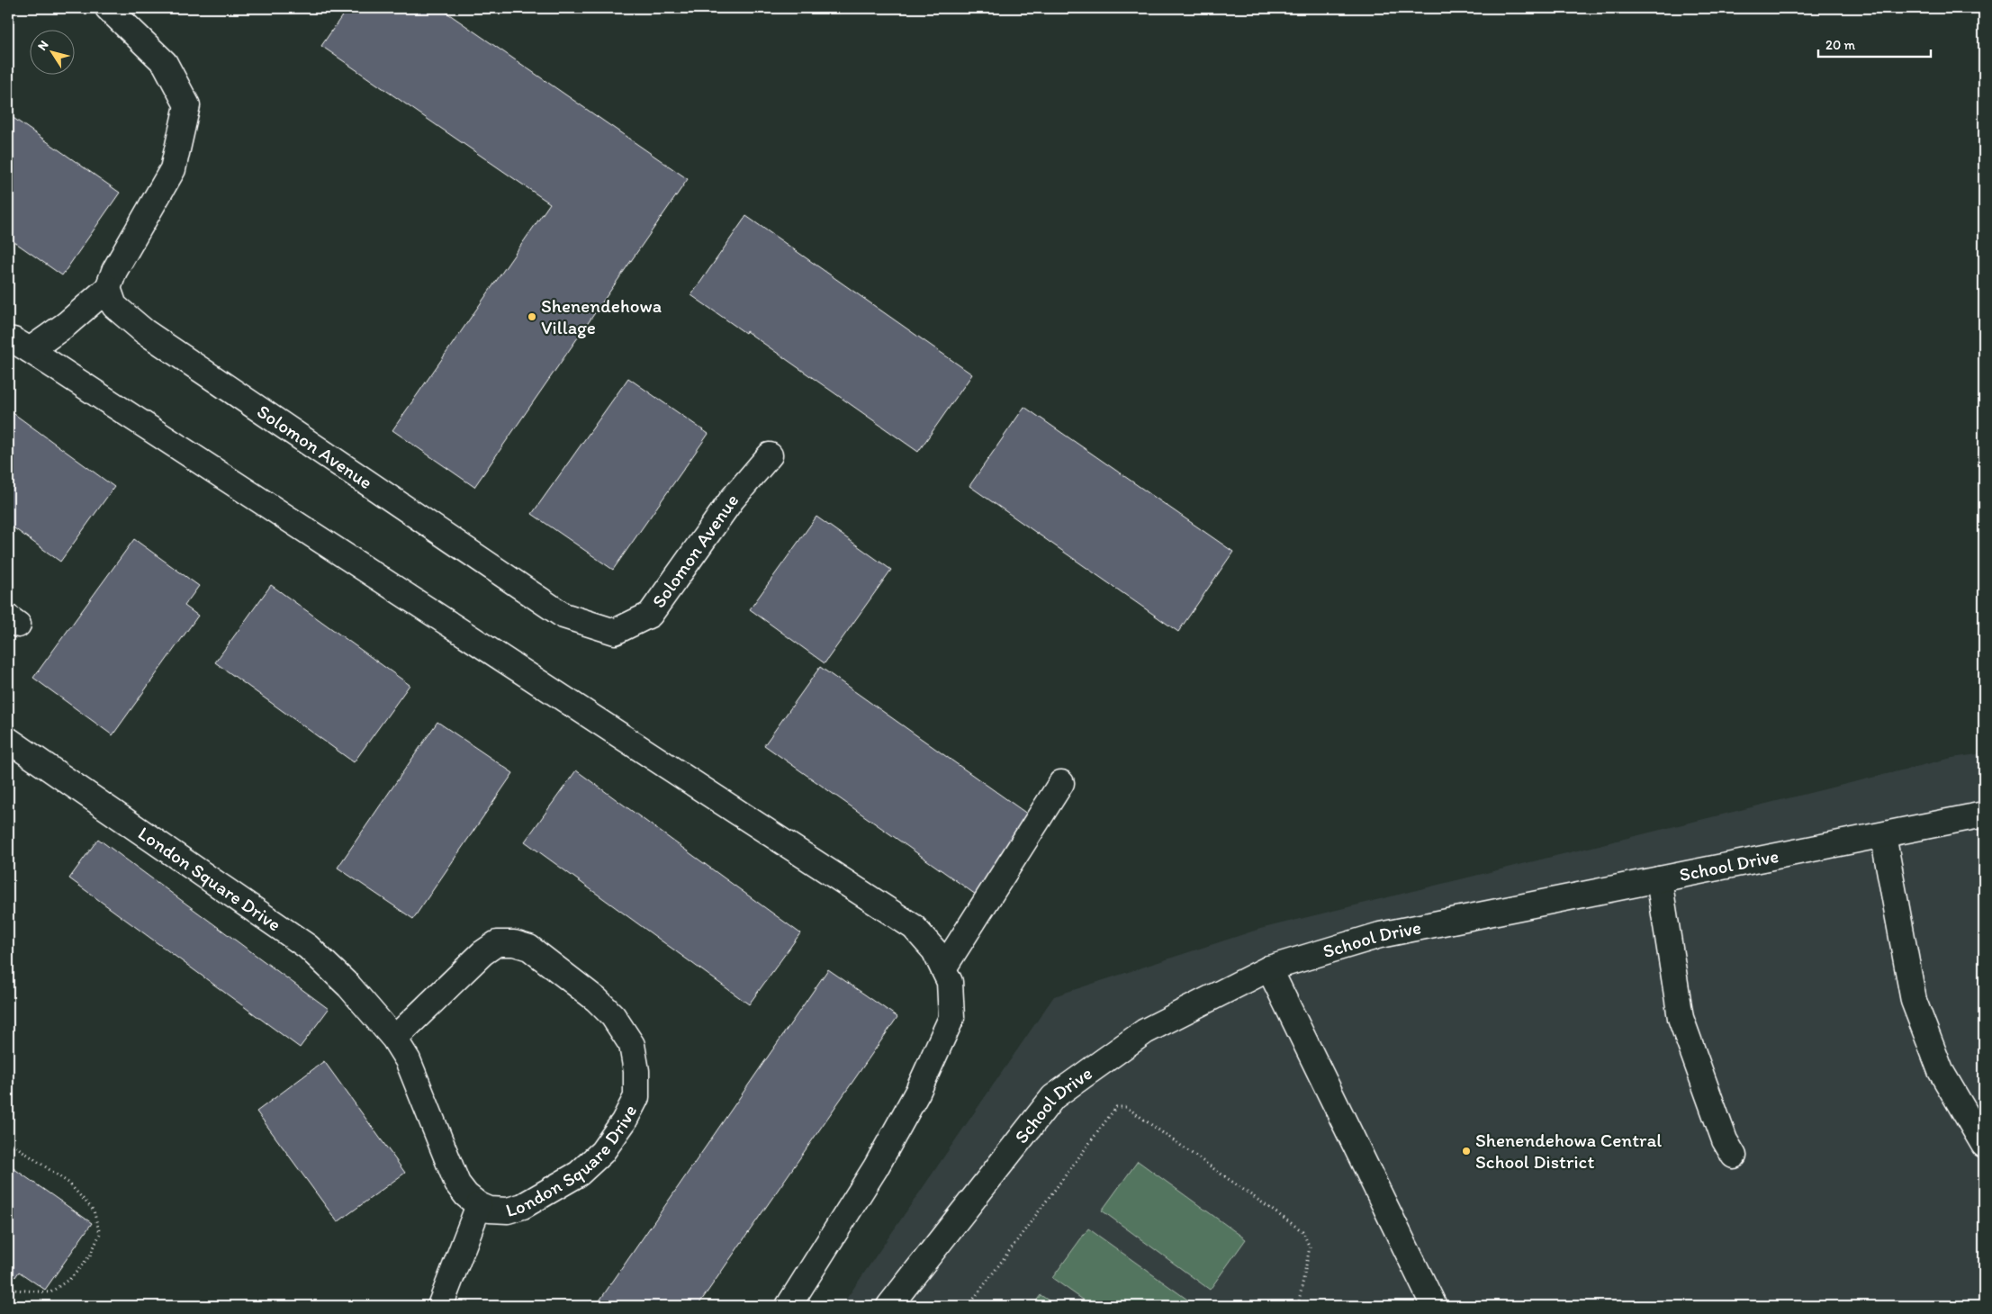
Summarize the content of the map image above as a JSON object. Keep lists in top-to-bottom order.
{
  "streets": {
    "street": ["Solomon Avenue", "School Drive", "London Square Drive"]
  },
  "places": ["Shenendehowa Village", "Shenendehowa Central School District"],
  "scale_bar": "20 m",
  "north": "top left"
}
